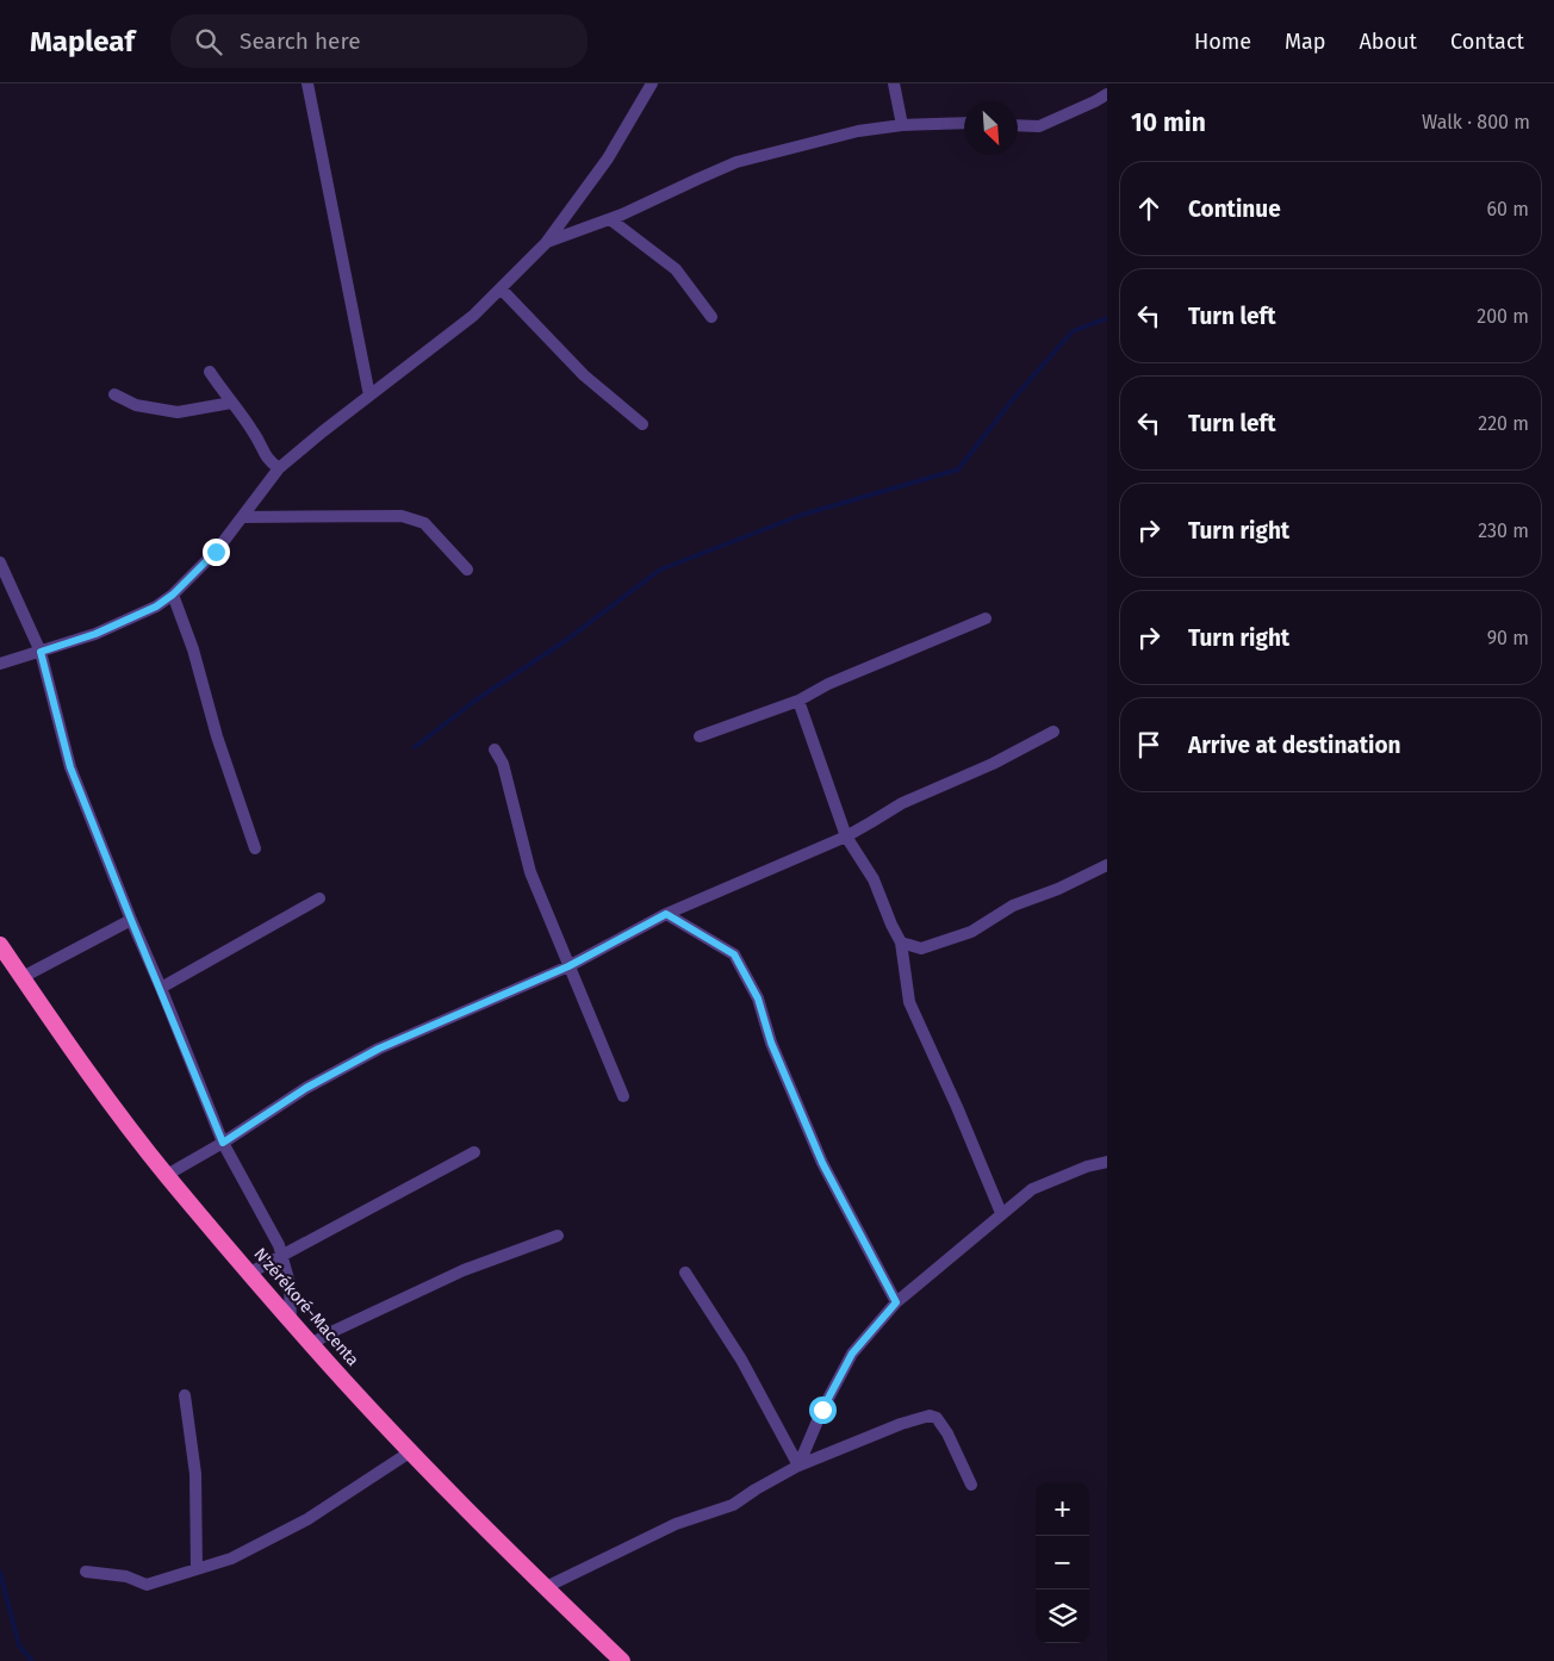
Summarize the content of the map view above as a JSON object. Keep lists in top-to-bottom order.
{
  "streets": {
    "highway": ["N'zérékoré-Macenta"]
  },
  "north": "bottom right",
  "page": {
    "header": "Mapleaf",
    "search": "Search here",
    "nav": [
      "Home",
      "Map",
      "About",
      "Contact"
    ],
    "heading": ["10 min", "Walk · 800 m"],
    "list": [
      ["Continue", "60 m"],
      ["Turn left", "200 m"],
      ["Turn left", "220 m"],
      ["Turn right", "230 m"],
      ["Turn right", "90 m"],
      "Arrive at destination"
    ],
    "map_buttons": ["+", "−"]
  }
}
